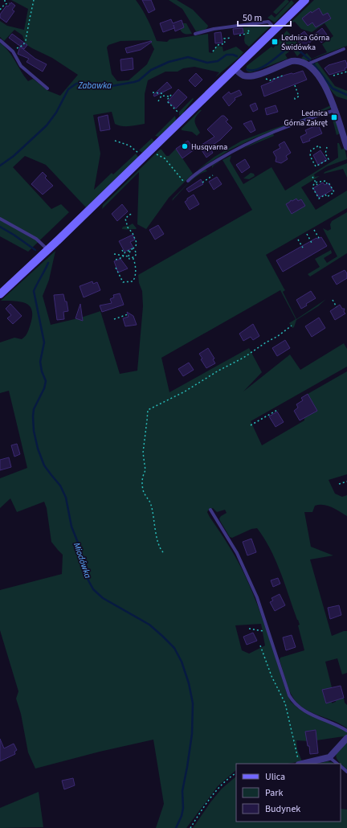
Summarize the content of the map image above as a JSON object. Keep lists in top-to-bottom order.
{
  "water": ["Zabawka", "Miodówka"],
  "places": {
    "transit": ["Lednica Górna Świdówka", "Lednica Górna Zakręt"],
    "other": ["Husqvarna"]
  },
  "legend": ["Ulica", "Park", "Budynek"],
  "scale_bar": "50 m"
}
